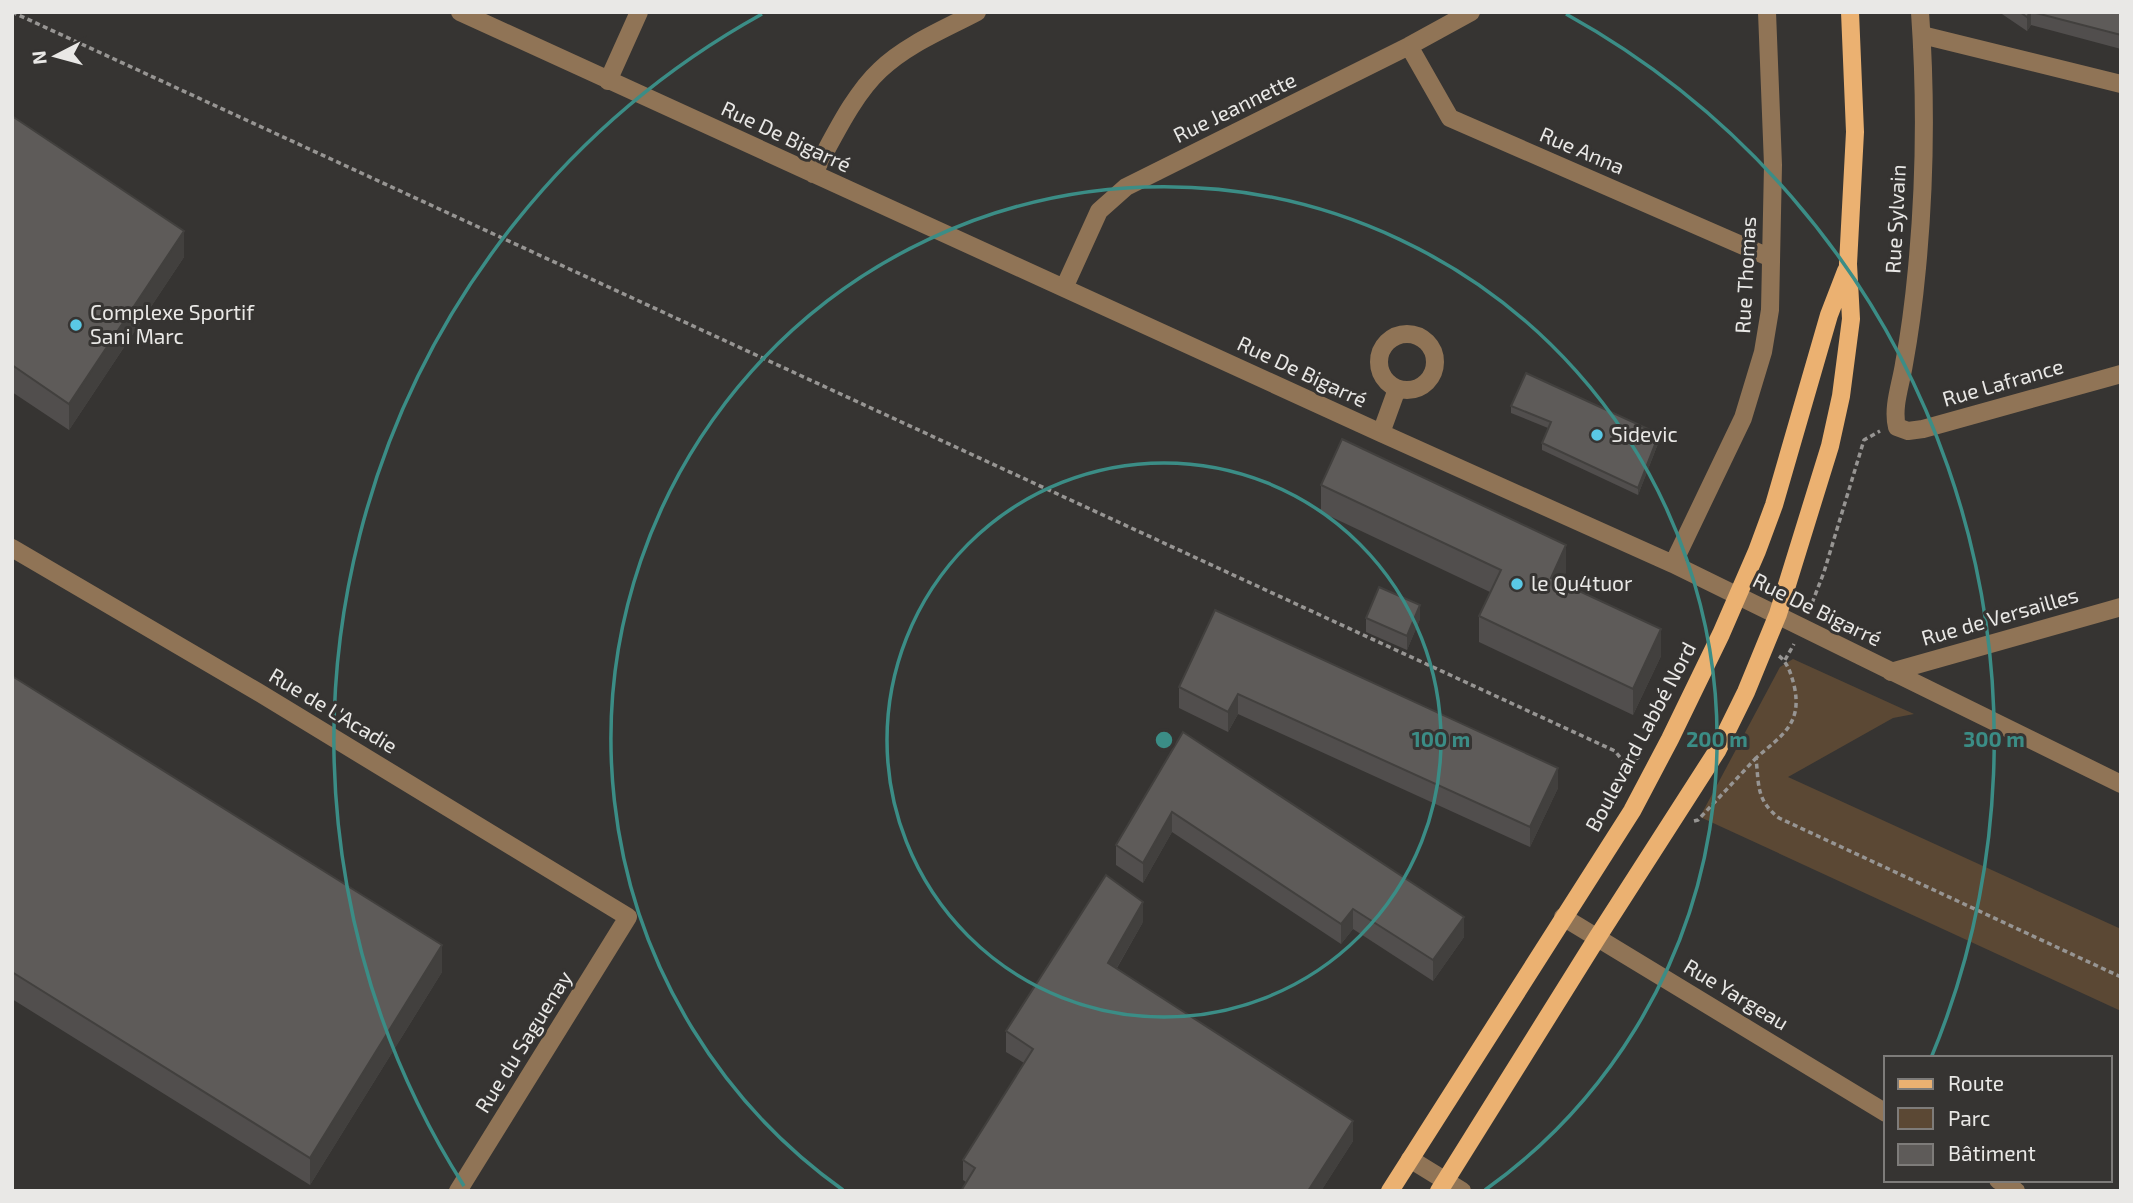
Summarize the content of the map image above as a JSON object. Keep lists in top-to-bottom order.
{
  "streets": {
    "main road": ["Boulevard Labbé Nord"],
    "street": [
      "Rue Jeannette",
      "Rue De Bigarré",
      "Rue Anna",
      "Rue Sylvain",
      "Rue Thomas",
      "Rue Lafrance",
      "Rue de Versailles",
      "Rue de L'Acadie",
      "Rue Yargeau",
      "Rue du Saguenay"
    ]
  },
  "crossings": [
    ["Rue Jeannette", "Rue De Bigarré"],
    ["Rue Jeannette", "Rue Anna"],
    ["Rue De Bigarré", "Rue Thomas"],
    ["Rue De Bigarré", "Rue de Versailles"],
    ["Rue De Bigarré", "Boulevard Labbé Nord"],
    ["Rue Anna", "Rue Thomas"],
    ["Rue Sylvain", "Rue Lafrance"],
    ["Rue de L'Acadie", "Rue du Saguenay"],
    ["Boulevard Labbé Nord", "Rue Yargeau"]
  ],
  "places": ["Complexe Sportif Sani Marc", "Sidevic", "le Qu4tuor"],
  "legend": ["Route", "Parc", "Bâtiment"],
  "north": "left",
  "rings": ["100 m", "200 m", "300 m"]
}
